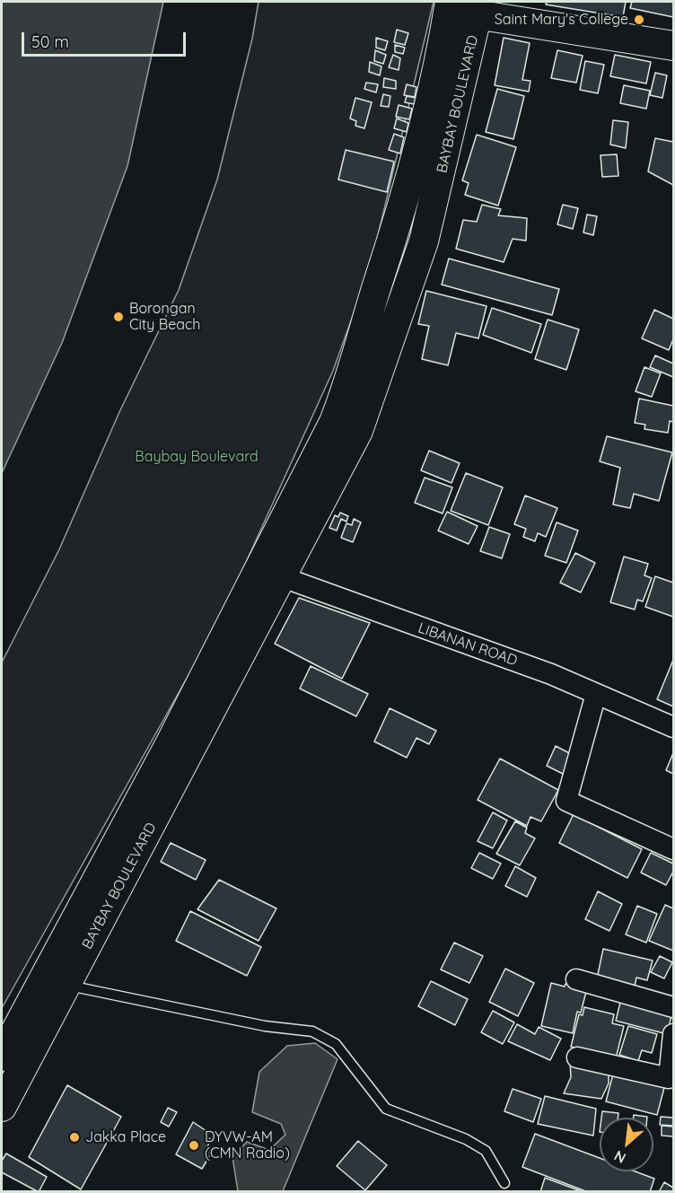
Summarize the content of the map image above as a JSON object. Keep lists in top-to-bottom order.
{
  "streets": {
    "street": ["BAYBAY BOULEVARD", "LIBANAN ROAD"]
  },
  "crossings": [
    ["BAYBAY BOULEVARD", "LIBANAN ROAD"]
  ],
  "parks": ["Baybay Boulevard"],
  "places": [
    "Saint Mary's College",
    "Borongan City Beach",
    "Jakka Place",
    "DYVW-AM (CMN Radio)"
  ],
  "scale_bar": "50 m",
  "north": "bottom left"
}
